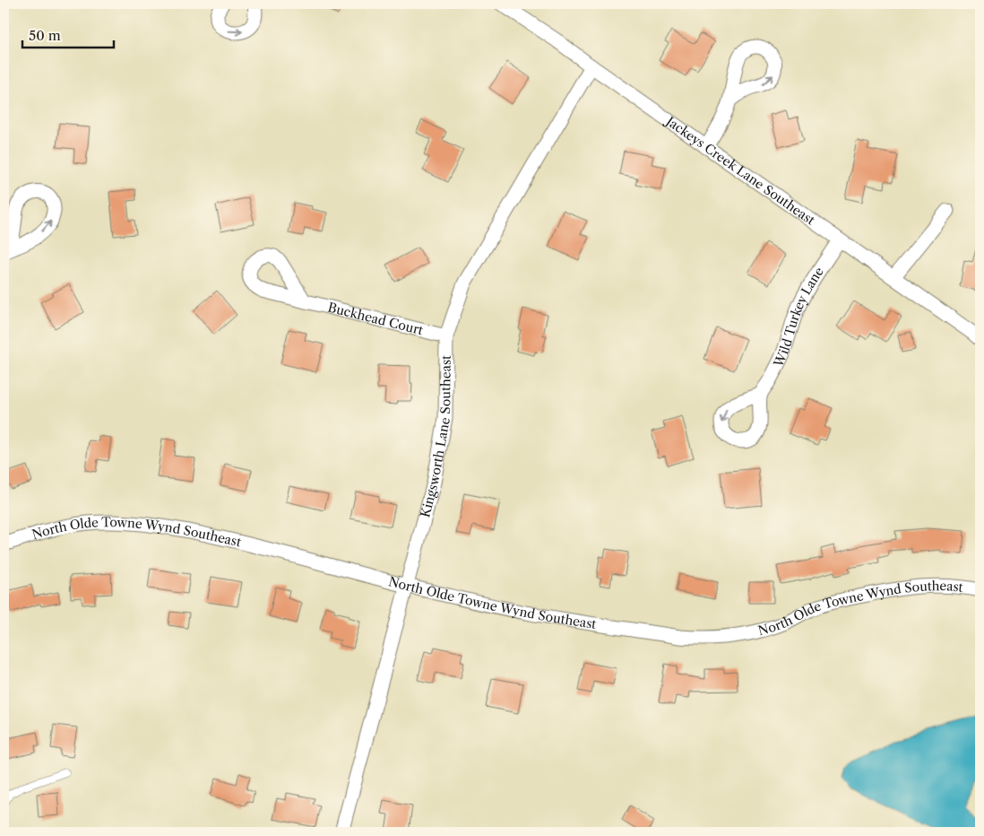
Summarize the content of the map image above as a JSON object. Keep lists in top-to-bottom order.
{
  "streets": {
    "street": [
      "Jackeys Creek Lane Southeast",
      "Wild Turkey Lane",
      "Buckhead Court",
      "Kingsworth Lane Southeast",
      "North Olde Towne Wynd Southeast"
    ]
  },
  "crossings": [
    ["Jackeys Creek Lane Southeast", "Wild Turkey Lane"],
    ["Jackeys Creek Lane Southeast", "Kingsworth Lane Southeast"],
    ["Buckhead Court", "Kingsworth Lane Southeast"],
    ["Kingsworth Lane Southeast", "North Olde Towne Wynd Southeast"]
  ],
  "scale_bar": "50 m"
}
